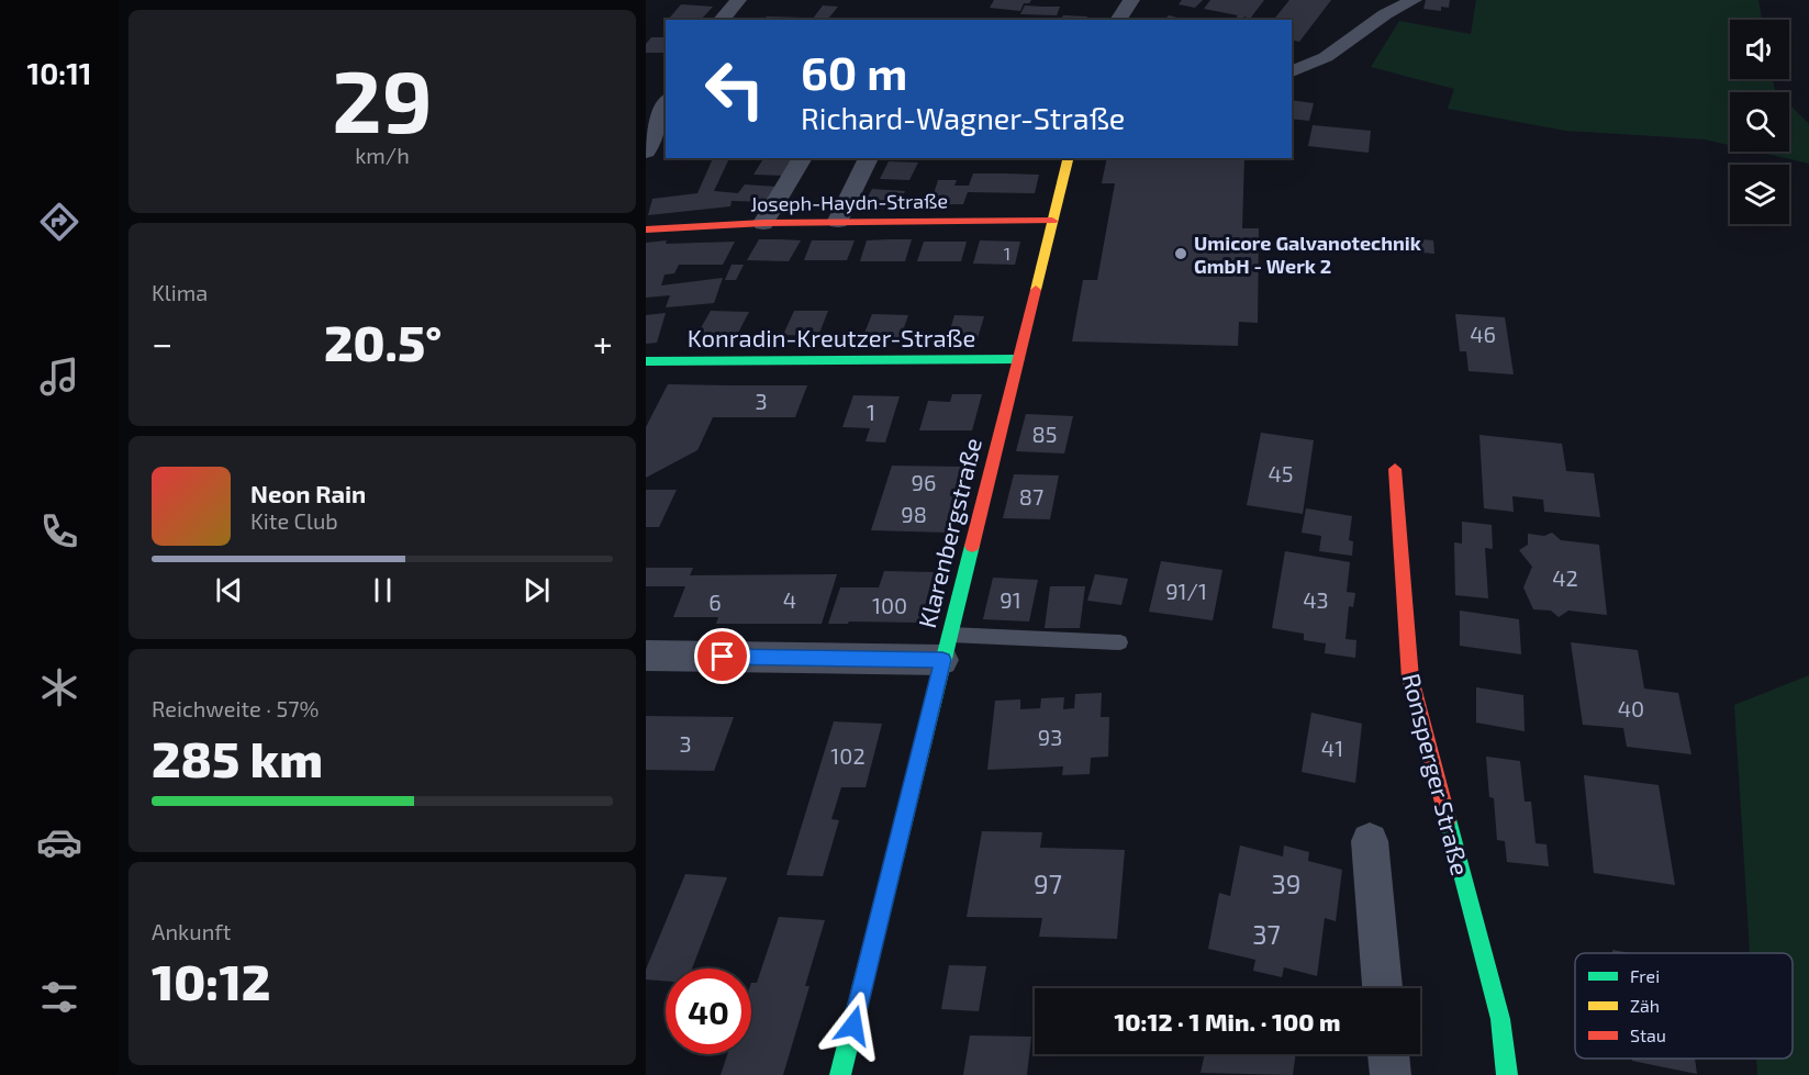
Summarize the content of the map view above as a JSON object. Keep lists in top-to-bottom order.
{
  "streets": {
    "street": [
      "Joseph-Haydn-Straße",
      "Konradin-Kreutzer-Straße",
      "Klarenbergstraße",
      "Ronsperger Straße"
    ]
  },
  "crossings": [
    ["Joseph-Haydn-Straße", "Klarenbergstraße"],
    ["Konradin-Kreutzer-Straße", "Klarenbergstraße"]
  ],
  "places": ["Umicore Galvanotechnik GmbH - Werk 2"],
  "house_numbers": [
    "1",
    "46",
    "3",
    "1",
    "85",
    "45",
    "96",
    "87",
    "98",
    "42",
    "91/1",
    "4",
    "91",
    "43",
    "6",
    "100",
    "40",
    "93",
    "3",
    "41",
    "102",
    "97",
    "39",
    "37"
  ],
  "legend": ["Frei", "Zäh", "Stau"],
  "page": {
    "tabs": "10:11",
    "tile": [
      ["29", "km/h"],
      "Klima",
      ["Reichweite · 57%", "285 km"],
      ["Ankunft", "10:12"]
    ],
    "turn": ["60 m", "Richard-Wagner-Straße"],
    "heat": ["−", "20.5°", "+"],
    "song": ["Neon Rain", "Kite Club"],
    "limit": "40",
    "trip": "10:12 · 1 Min. · 100 m"
  }
}
